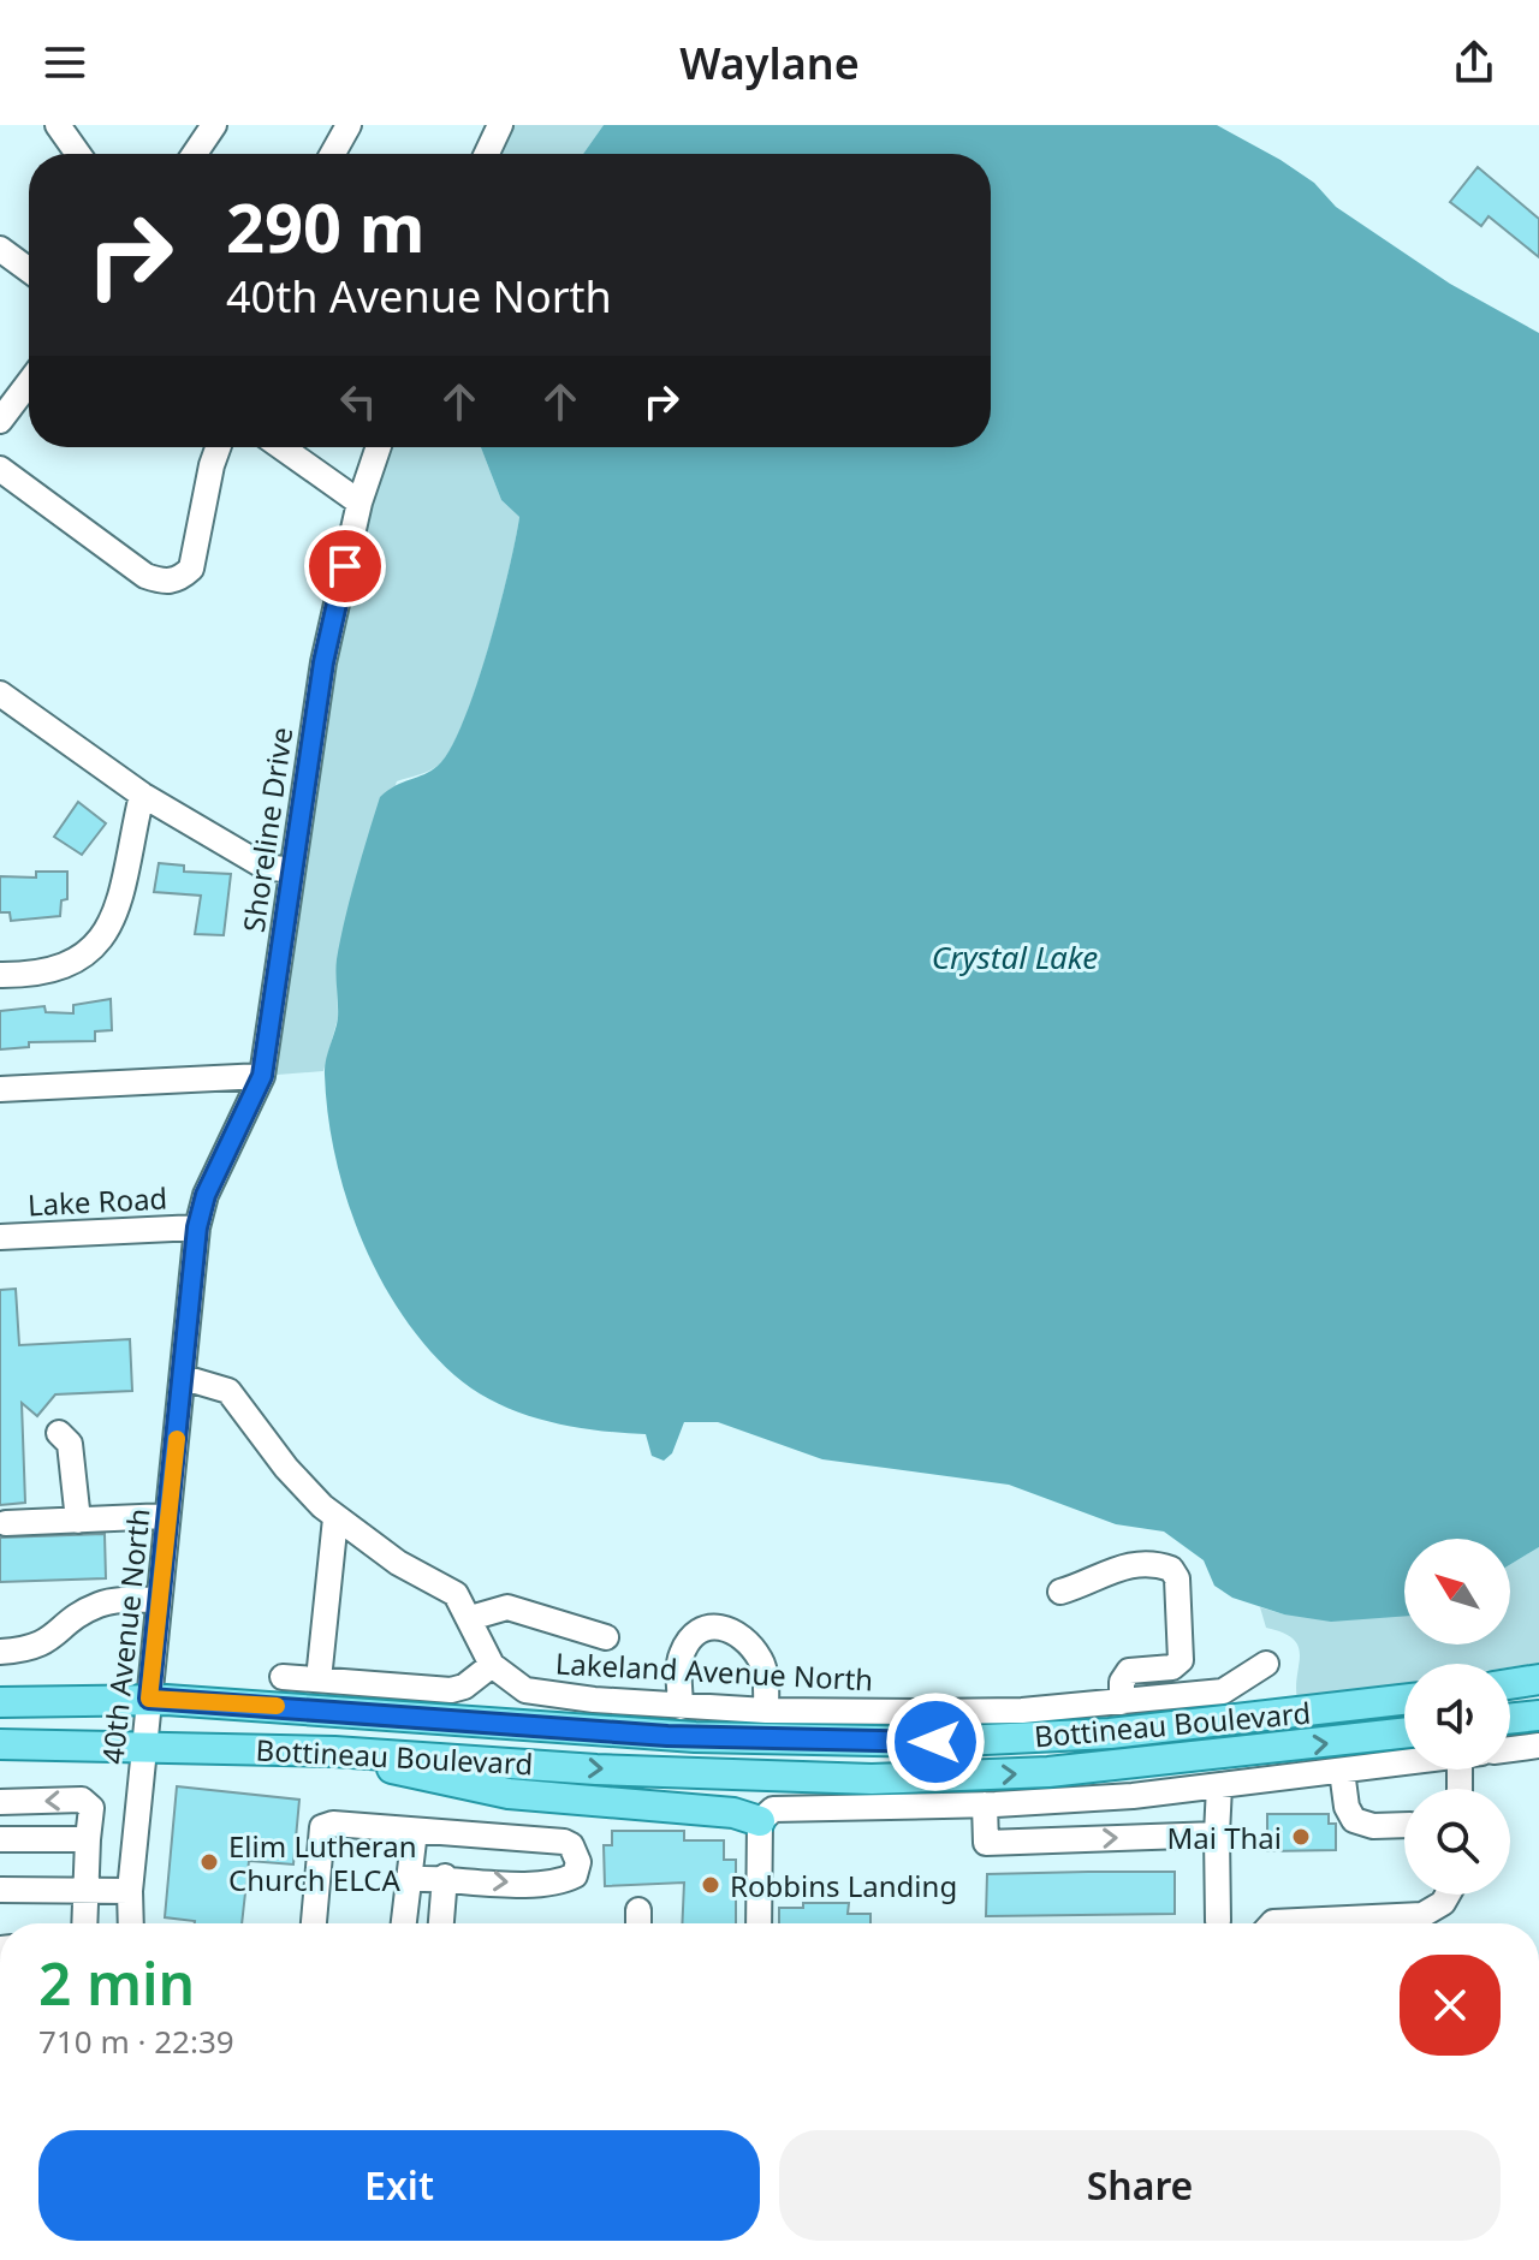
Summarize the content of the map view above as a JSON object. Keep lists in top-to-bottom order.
{
  "streets": {
    "main road": ["Bottineau Boulevard"],
    "street": [
      "Shoreline Drive",
      "Lake Road",
      "40th Avenue North",
      "Lakeland Avenue North"
    ]
  },
  "crossings": [
    ["Shoreline Drive", "Lake Road"],
    ["Shoreline Drive", "40th Avenue North"],
    ["Lake Road", "40th Avenue North"],
    ["40th Avenue North", "Bottineau Boulevard"]
  ],
  "water": ["Crystal Lake"],
  "places": ["Mai Thai", "Elim Lutheran Church ELCA", "Robbins Landing"],
  "north": "top left",
  "page": {
    "header": "Waylane",
    "turn": ["290 m", "40th Avenue North"],
    "heading": ["2 min", "710 m · 22:39"],
    "buttons": ["Exit", "Share"]
  }
}
